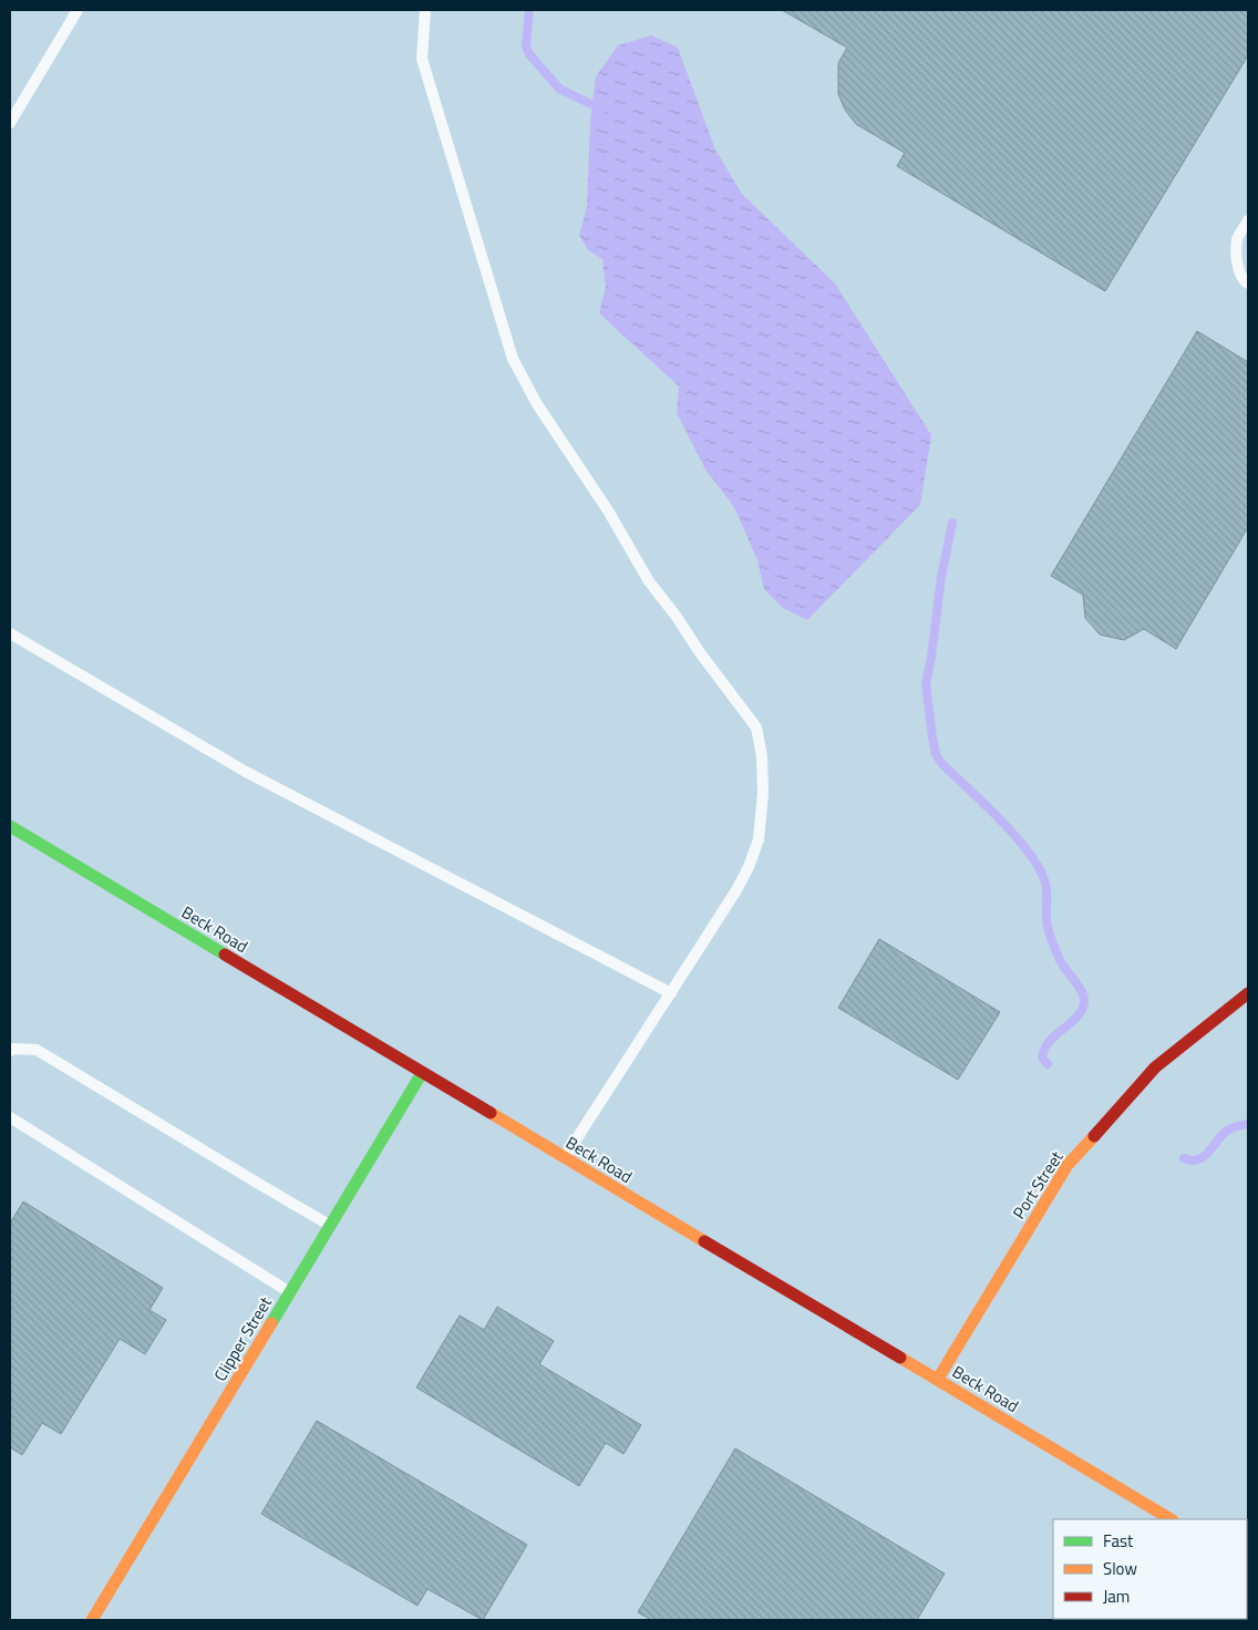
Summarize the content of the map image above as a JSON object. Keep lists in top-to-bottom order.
{
  "streets": {
    "main road": ["Beck Road", "Port Street", "Clipper Street"]
  },
  "crossings": [
    ["Beck Road", "Port Street"],
    ["Beck Road", "Clipper Street"]
  ],
  "legend": ["Fast", "Slow", "Jam"]
}
